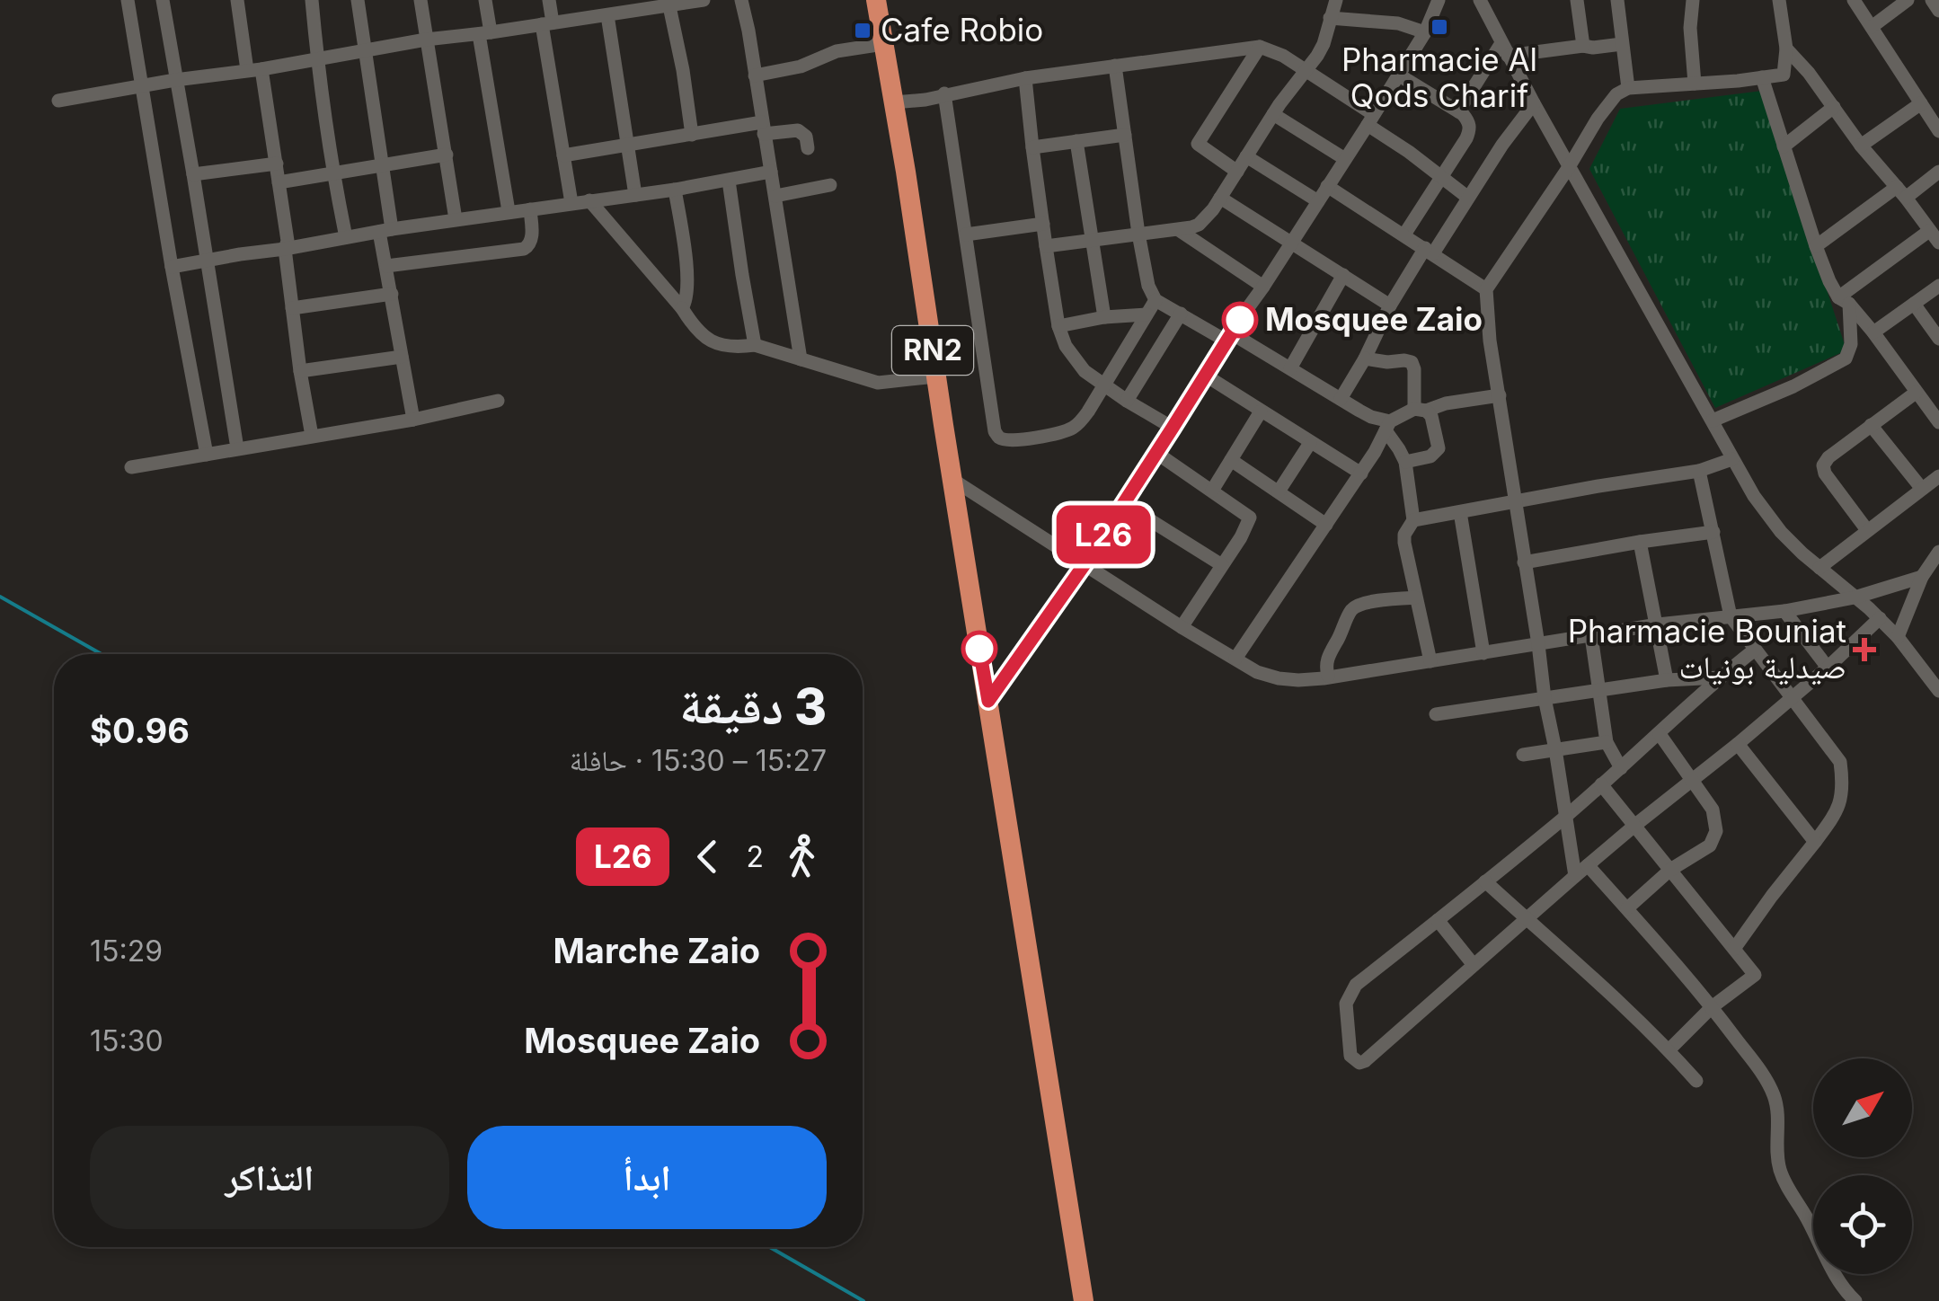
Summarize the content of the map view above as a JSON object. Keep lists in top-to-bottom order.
{
  "streets": {
    "highway": ["RN2"]
  },
  "places": {
    "transit": ["Pharmacie Al Qods Charif", "Cafe Robio"],
    "other": ["Mosquee Zaio"],
    "health": ["Pharmacie Bouniat صيدلية بونيات"]
  },
  "lines": ["bus line L26"],
  "north": "top right",
  "page": {
    "on_map": "L26",
    "heading": ["3 دقيقة", "15:27 – 15:30 · حافلة", "$0.96"],
    "legs": ["2", "L26"],
    "list": [
      {
        "name": "Marche Zaio",
        "value": "15:29"
      },
      {
        "name": "Mosquee Zaio",
        "value": "15:30"
      }
    ],
    "buttons": ["ابدأ", "التذاكر"]
  }
}
